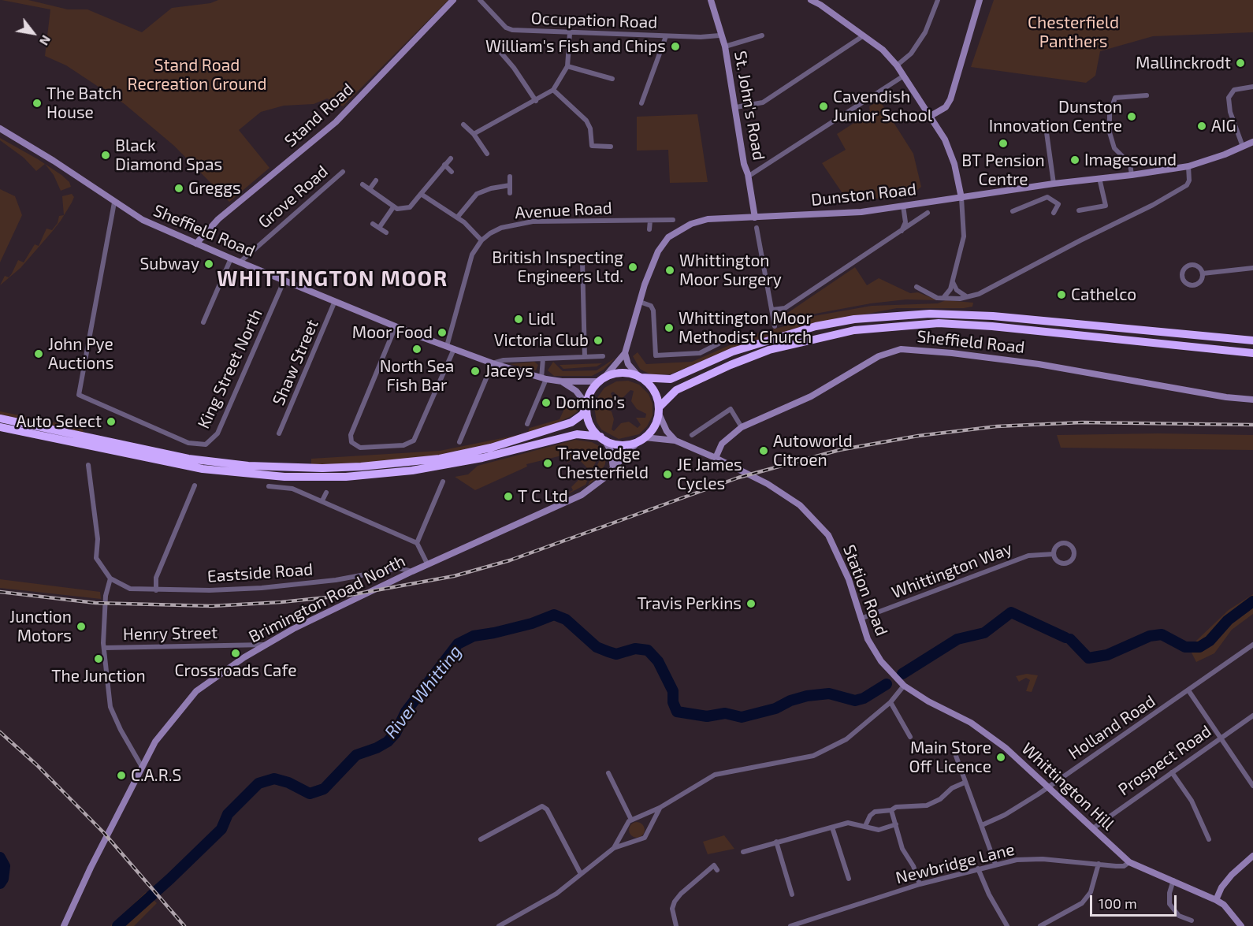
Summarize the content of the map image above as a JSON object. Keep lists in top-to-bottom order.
{
  "streets": {
    "main road": [
      "St. John's Road",
      "Stand Road",
      "Dunston Road",
      "Sheffield Road",
      "Station Road",
      "Brimington Road North",
      "Whittington Hill"
    ],
    "street": [
      "Occupation Road",
      "Grove Road",
      "Avenue Road",
      "Shaw Street",
      "King Street North",
      "Whittington Way",
      "Eastside Road",
      "Henry Street",
      "Holland Road",
      "Prospect Road",
      "Newbridge Lane"
    ]
  },
  "crossings": [
    ["Occupation Road", "St. John's Road"],
    ["St. John's Road", "Dunston Road"],
    ["Stand Road", "Sheffield Road"],
    ["Dunston Road", "Station Road"],
    ["Dunston Road", "Brimington Road North"],
    ["Grove Road", "Sheffield Road"],
    ["Avenue Road", "Sheffield Road"],
    ["Sheffield Road", "Shaw Street"],
    ["Sheffield Road", "King Street North"],
    ["Sheffield Road", "Station Road"],
    ["Whittington Way", "Station Road"],
    ["Eastside Road", "Brimington Road North"],
    ["Station Road", "Brimington Road North"],
    ["Station Road", "Whittington Hill"],
    ["Brimington Road North", "Henry Street"],
    ["Holland Road", "Whittington Hill"],
    ["Prospect Road", "Whittington Hill"],
    ["Whittington Hill", "Newbridge Lane"]
  ],
  "districts": ["WHITTINGTON MOOR"],
  "water": ["River Whitting"],
  "parks": ["Chesterfield Panthers", "Stand Road Recreation Ground"],
  "places": [
    "William's Fish and Chips",
    "Mallinckrodt",
    "The Batch House",
    "Cavendish Junior School",
    "Dunston Innovation Centre",
    "AIG",
    "BT Pension Centre",
    "Black Diamond Spas",
    "Imagesound",
    "Greggs",
    "Subway",
    "British Inspecting Engineers Ltd.",
    "Whittington Moor Surgery",
    "Cathelco",
    "Lidl",
    "Whittington Moor Methodist Church",
    "Moor Food",
    "Victoria Club",
    "North Sea Fish Bar",
    "John Pye Auctions",
    "Jaceys",
    "Domino's",
    "Auto Select",
    "Autoworld Citroen",
    "Travelodge Chesterfield",
    "JE James Cycles",
    "T C Ltd",
    "Travis Perkins",
    "Junction Motors",
    "Crossroads Cafe",
    "The Junction",
    "Main Store Off Licence",
    "C.A.R.S"
  ],
  "scale_bar": "100 m",
  "north": "bottom right"
}
